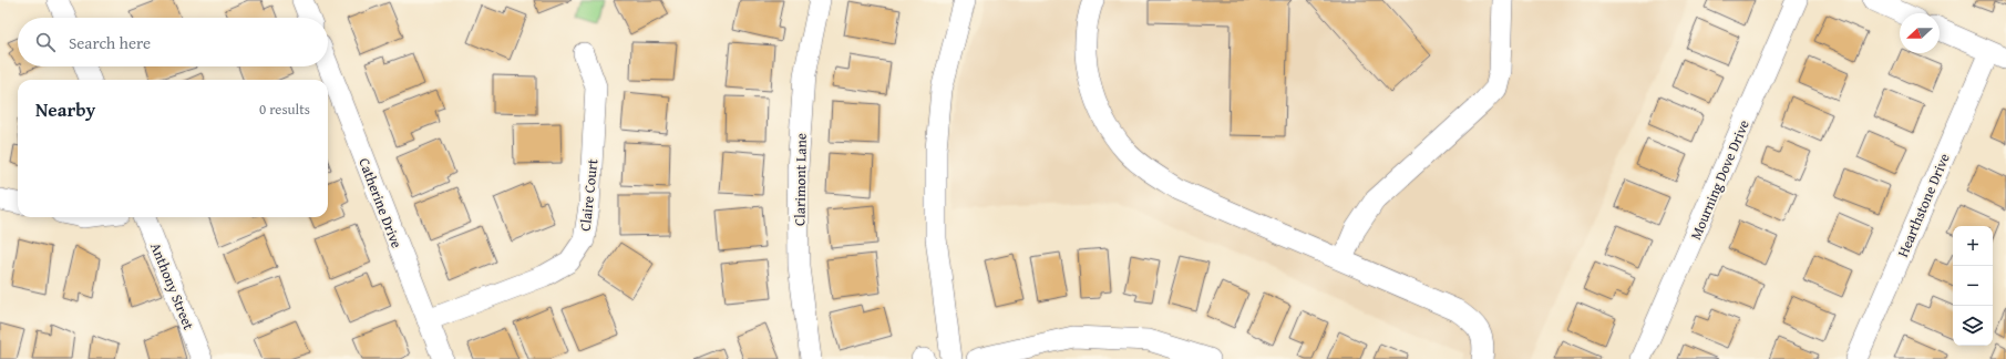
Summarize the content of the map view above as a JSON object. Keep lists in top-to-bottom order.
{
  "streets": {
    "street": [
      "Clarimont Lane",
      "Mourning Dove Drive",
      "Claire Court",
      "Catherine Drive",
      "Hearthstone Drive",
      "Anthony Street"
    ]
  },
  "crossings": [
    ["Claire Court", "Catherine Drive"]
  ],
  "north": "left",
  "page": {
    "search": "Search here",
    "heading": ["Nearby", "0 results"],
    "map_buttons": ["+", "−"]
  }
}
